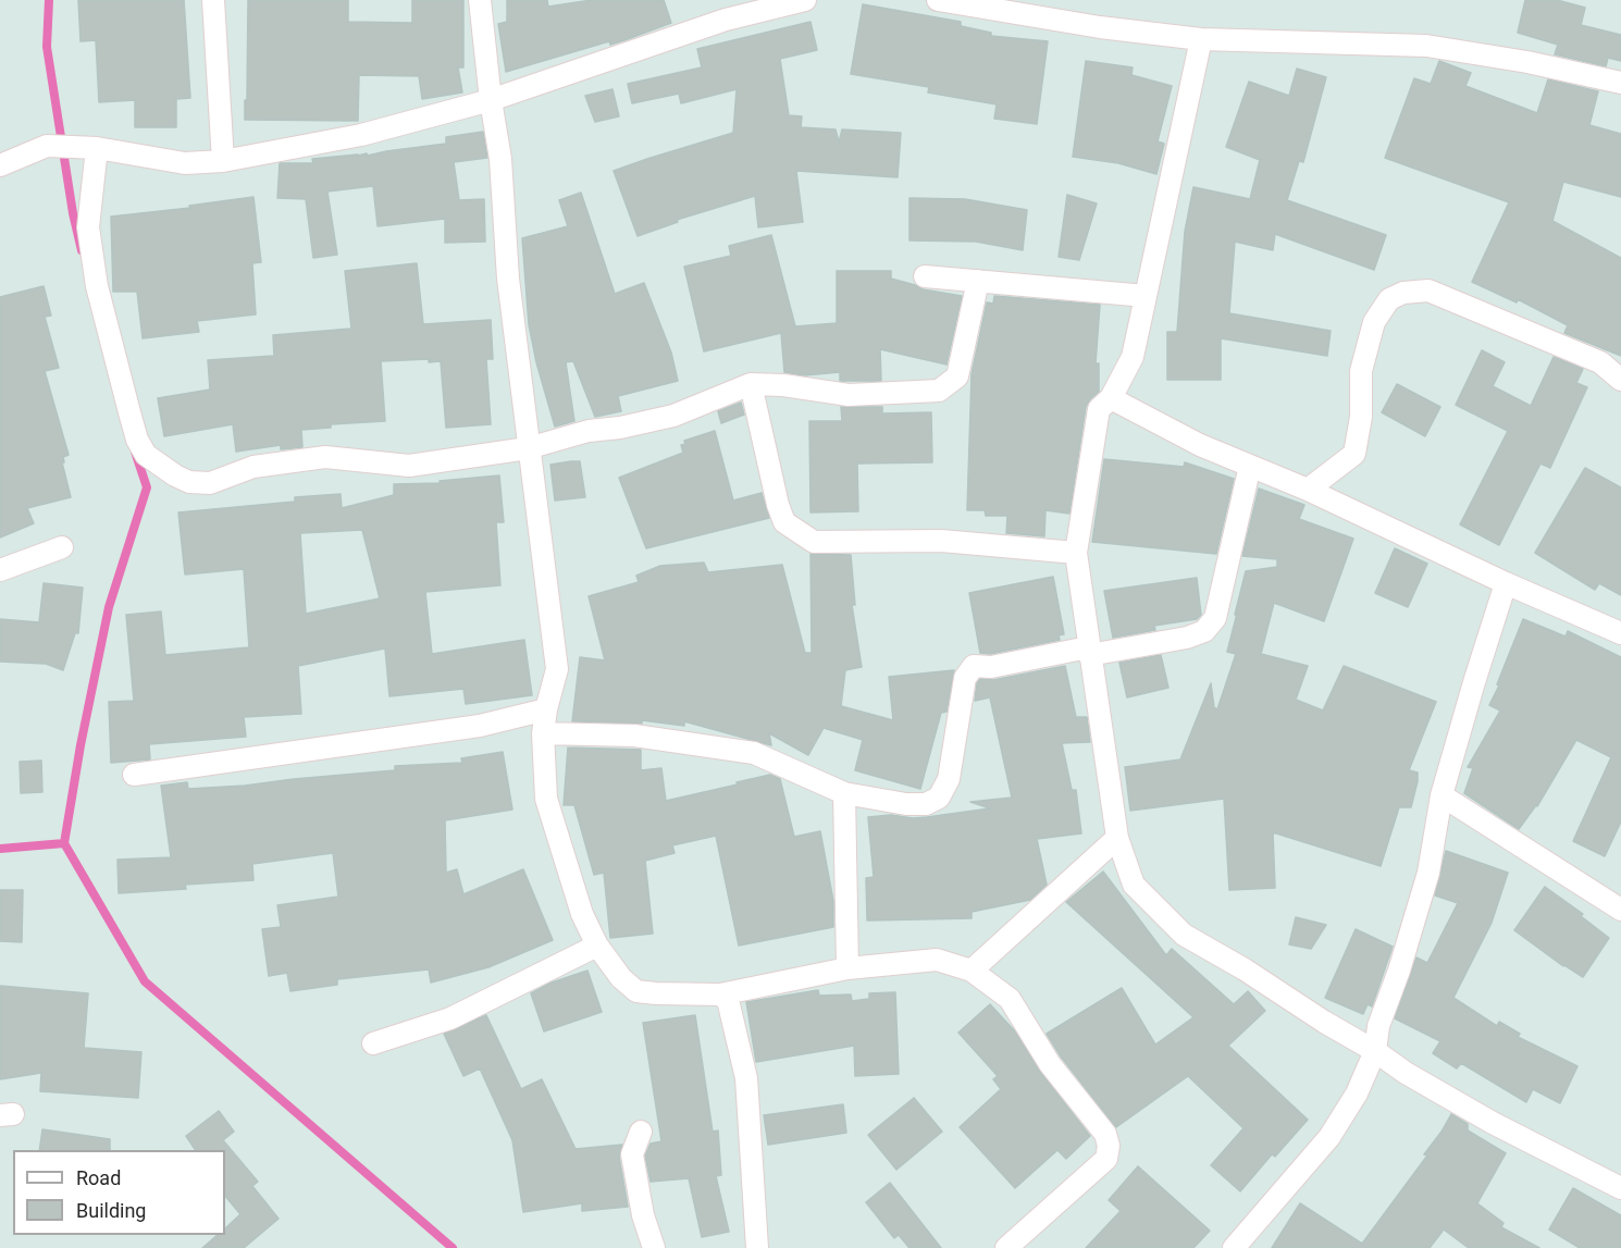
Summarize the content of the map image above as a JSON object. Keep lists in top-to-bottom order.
{
  "legend": ["Road", "Building"]
}
